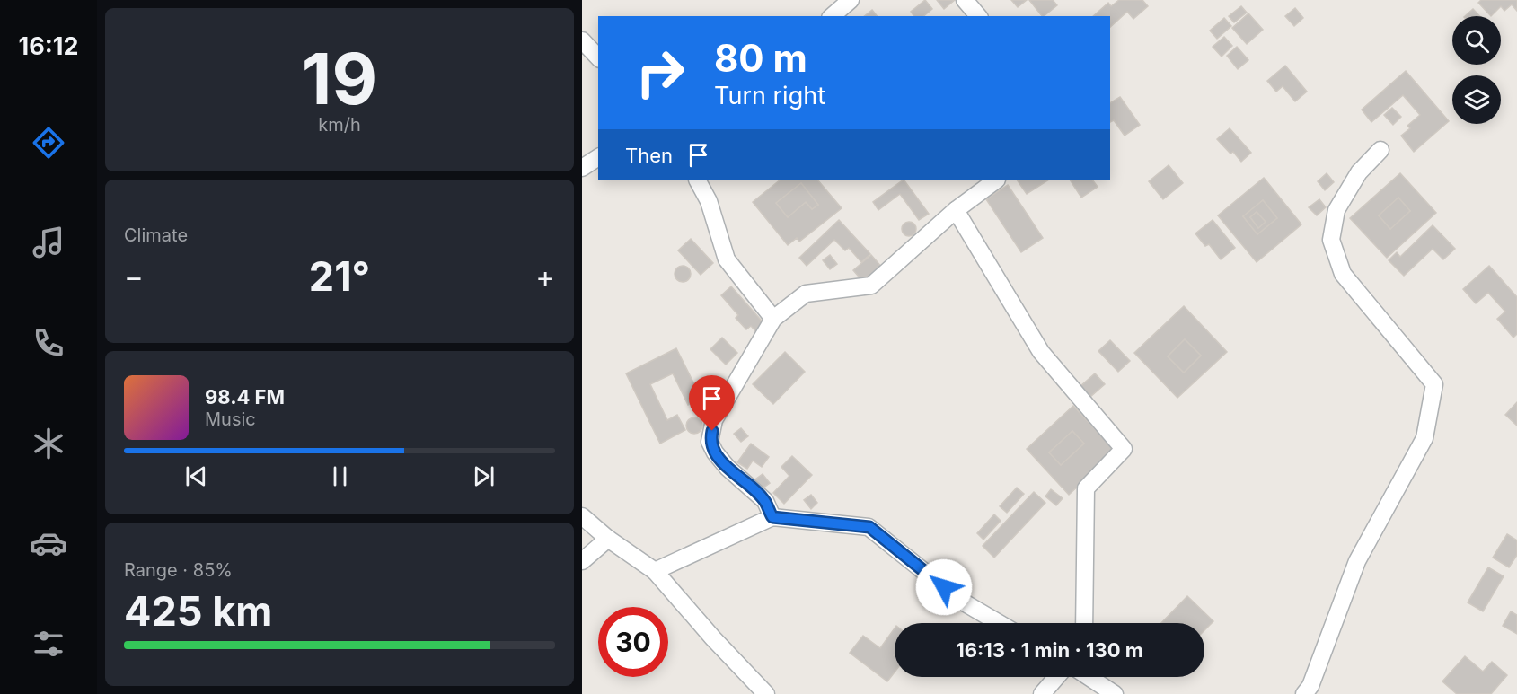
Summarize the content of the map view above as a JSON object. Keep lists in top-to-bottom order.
{
  "page": {
    "tabs": "16:12",
    "tile": [
      ["19", "km/h"],
      "Climate",
      ["Range · 85%", "425 km"]
    ],
    "turn": ["80 m", "Turn right"],
    "then": "Then",
    "heat": ["−", "21°", "+"],
    "song": ["98.4 FM", "Music"],
    "limit": "30",
    "trip": "16:13 · 1 min · 130 m"
  }
}
